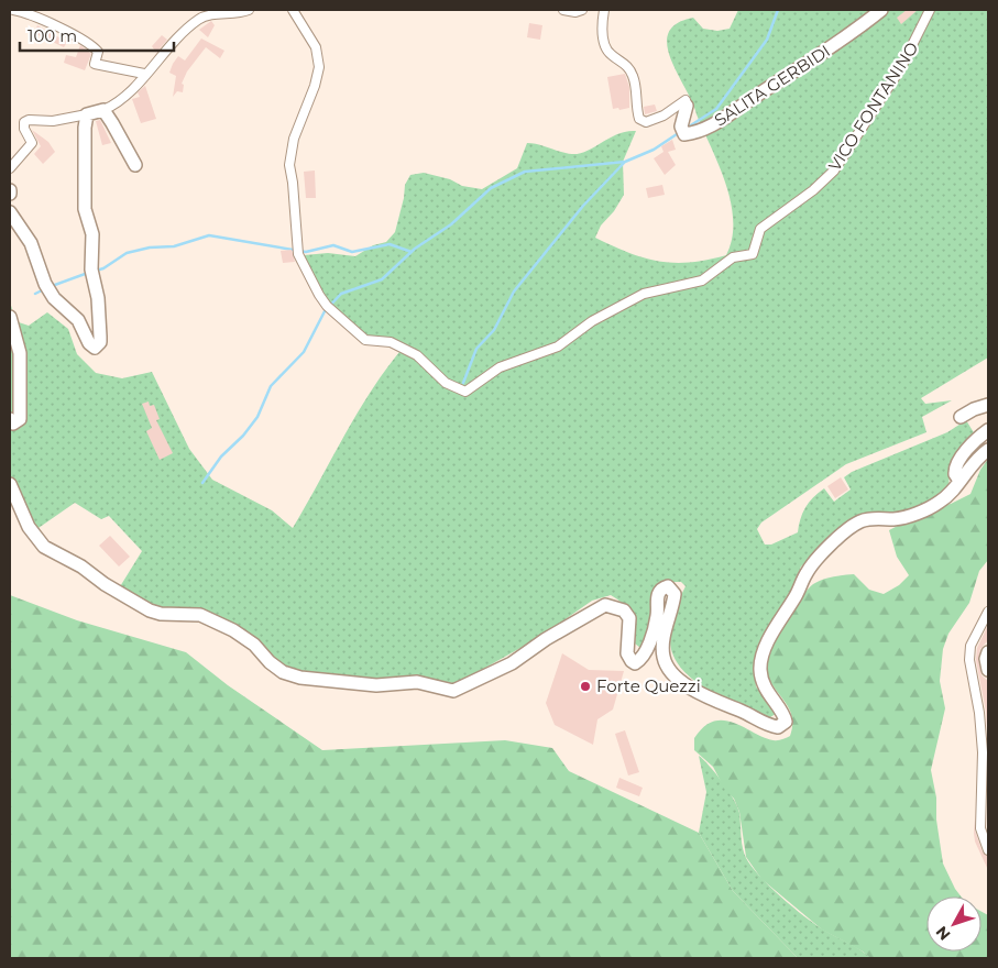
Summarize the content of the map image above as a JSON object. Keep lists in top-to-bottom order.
{
  "streets": {
    "street": ["SALITA GERBIDI", "VICO FONTANINO"]
  },
  "places": ["Forte Quezzi"],
  "scale_bar": "100 m",
  "north": "bottom left"
}
